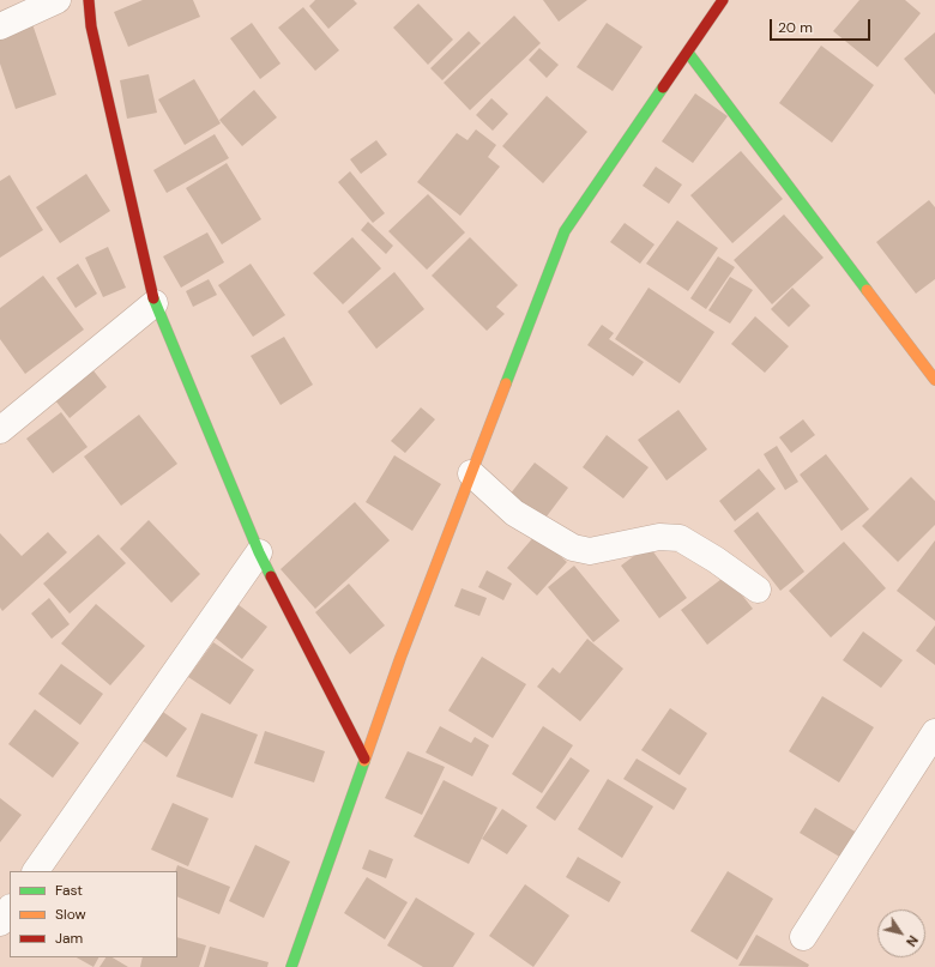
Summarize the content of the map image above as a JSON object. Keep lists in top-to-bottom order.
{
  "legend": ["Fast", "Slow", "Jam"],
  "scale_bar": "20 m",
  "north": "bottom right"
}
